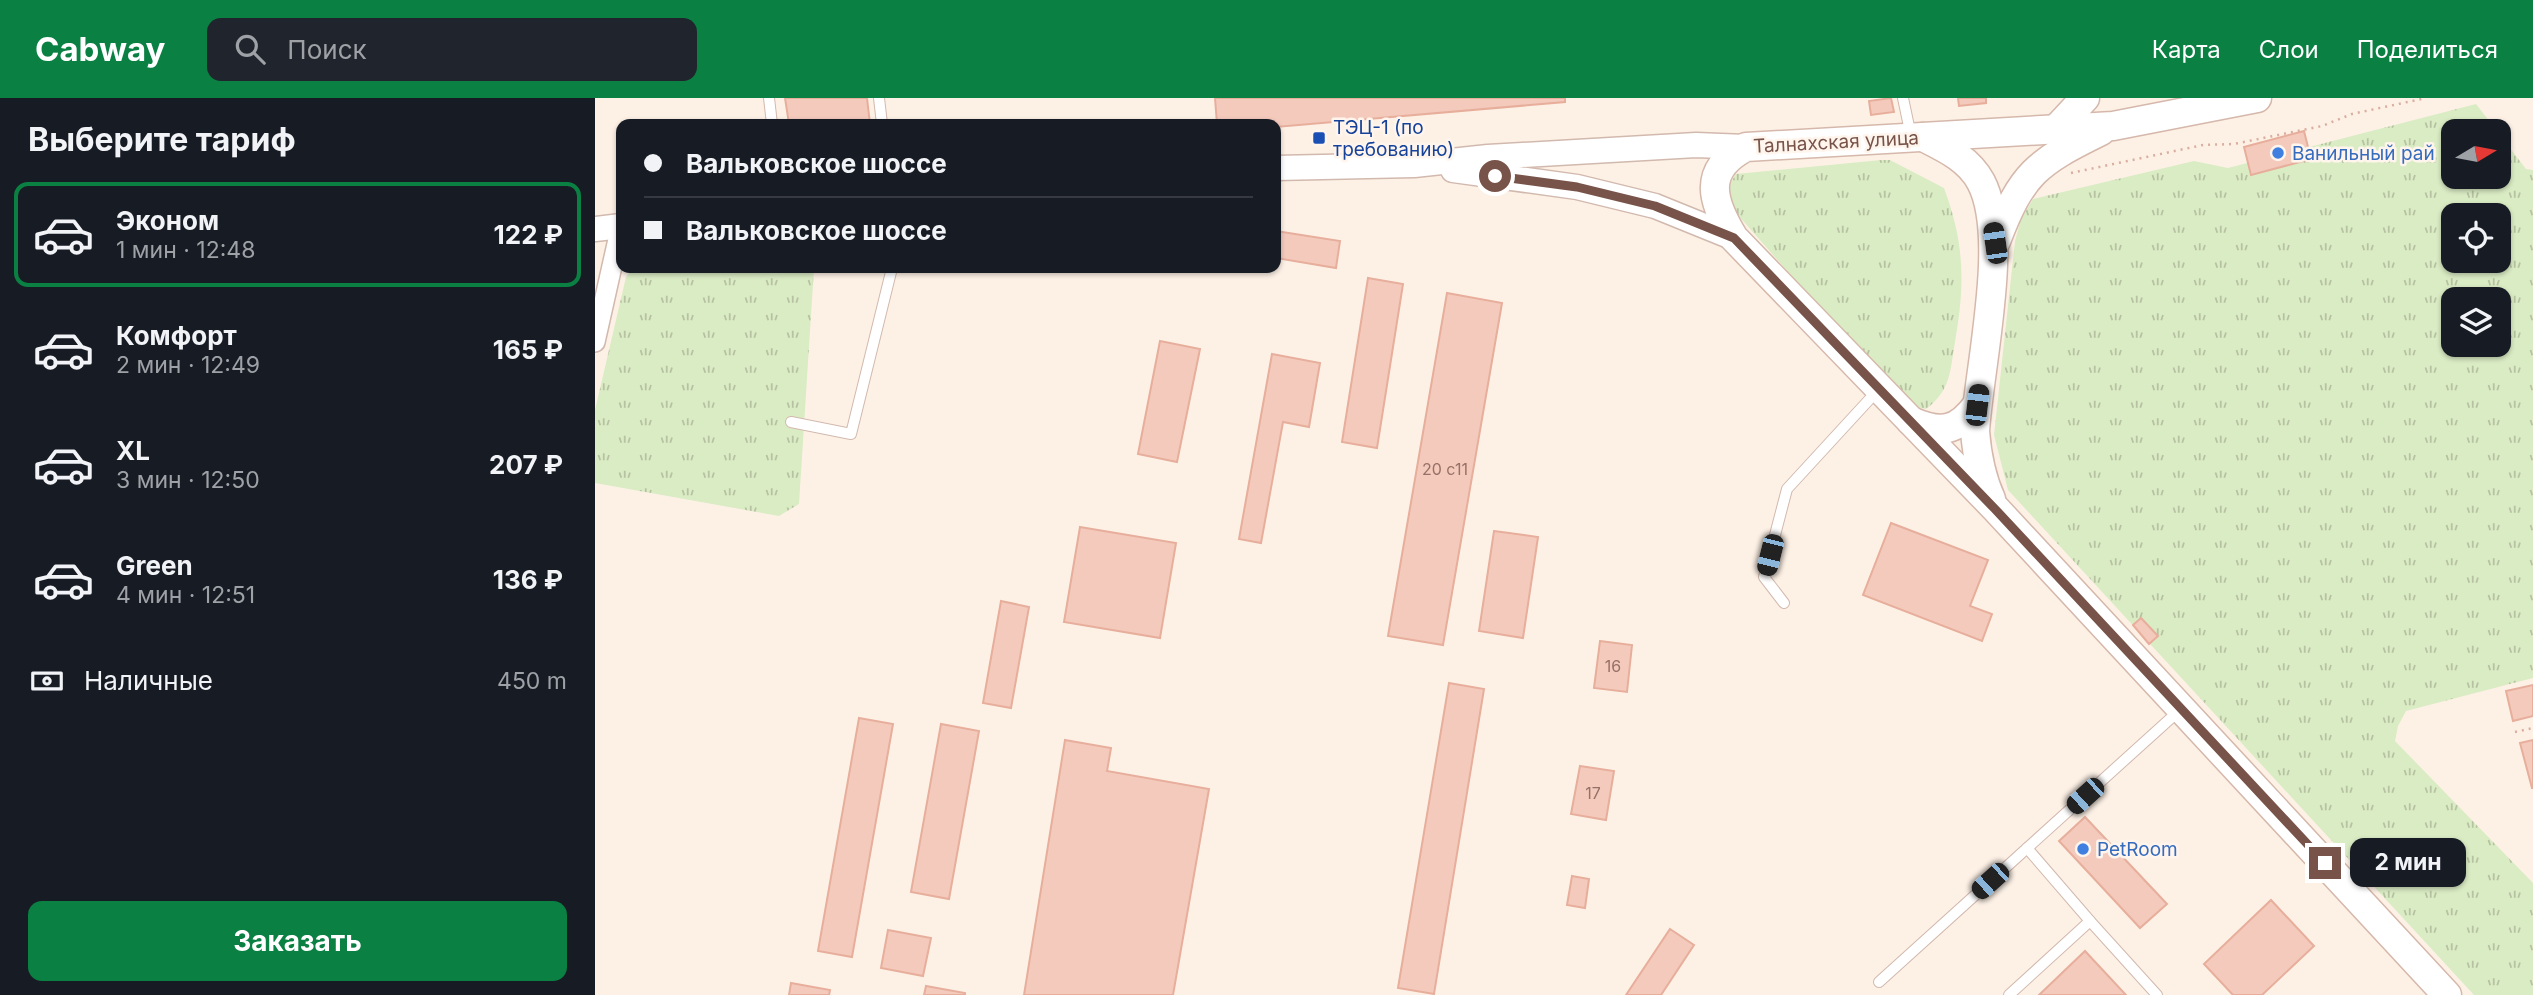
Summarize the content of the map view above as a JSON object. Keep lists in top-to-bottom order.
{
  "streets": {
    "main road": ["Талнахская улица"]
  },
  "places": {
    "transit": ["ТЭЦ-1 (по требованию)"],
    "other": ["Ванильный рай", "PetRoom"]
  },
  "house_numbers": ["20 с11", "16", "17"],
  "north": "right",
  "page": {
    "header": "Cabway",
    "search": "Поиск",
    "nav": ["Карта", "Слои", "Поделиться"],
    "heading": "Выберите тариф",
    "banner": ["Вальковское шоссе", "Вальковское шоссе"],
    "list": [
      {
        "name": "Эконом",
        "note": "1 мин · 12:48",
        "value": "122 ₽"
      },
      {
        "name": "Комфорт",
        "note": "2 мин · 12:49",
        "value": "165 ₽"
      },
      {
        "name": "XL",
        "note": "3 мин · 12:50",
        "value": "207 ₽"
      },
      {
        "name": "Green",
        "note": "4 мин · 12:51",
        "value": "136 ₽"
      }
    ],
    "pay": ["Наличные", "450 m"],
    "bubble": "2 мин",
    "buttons": "Заказать"
  }
}
